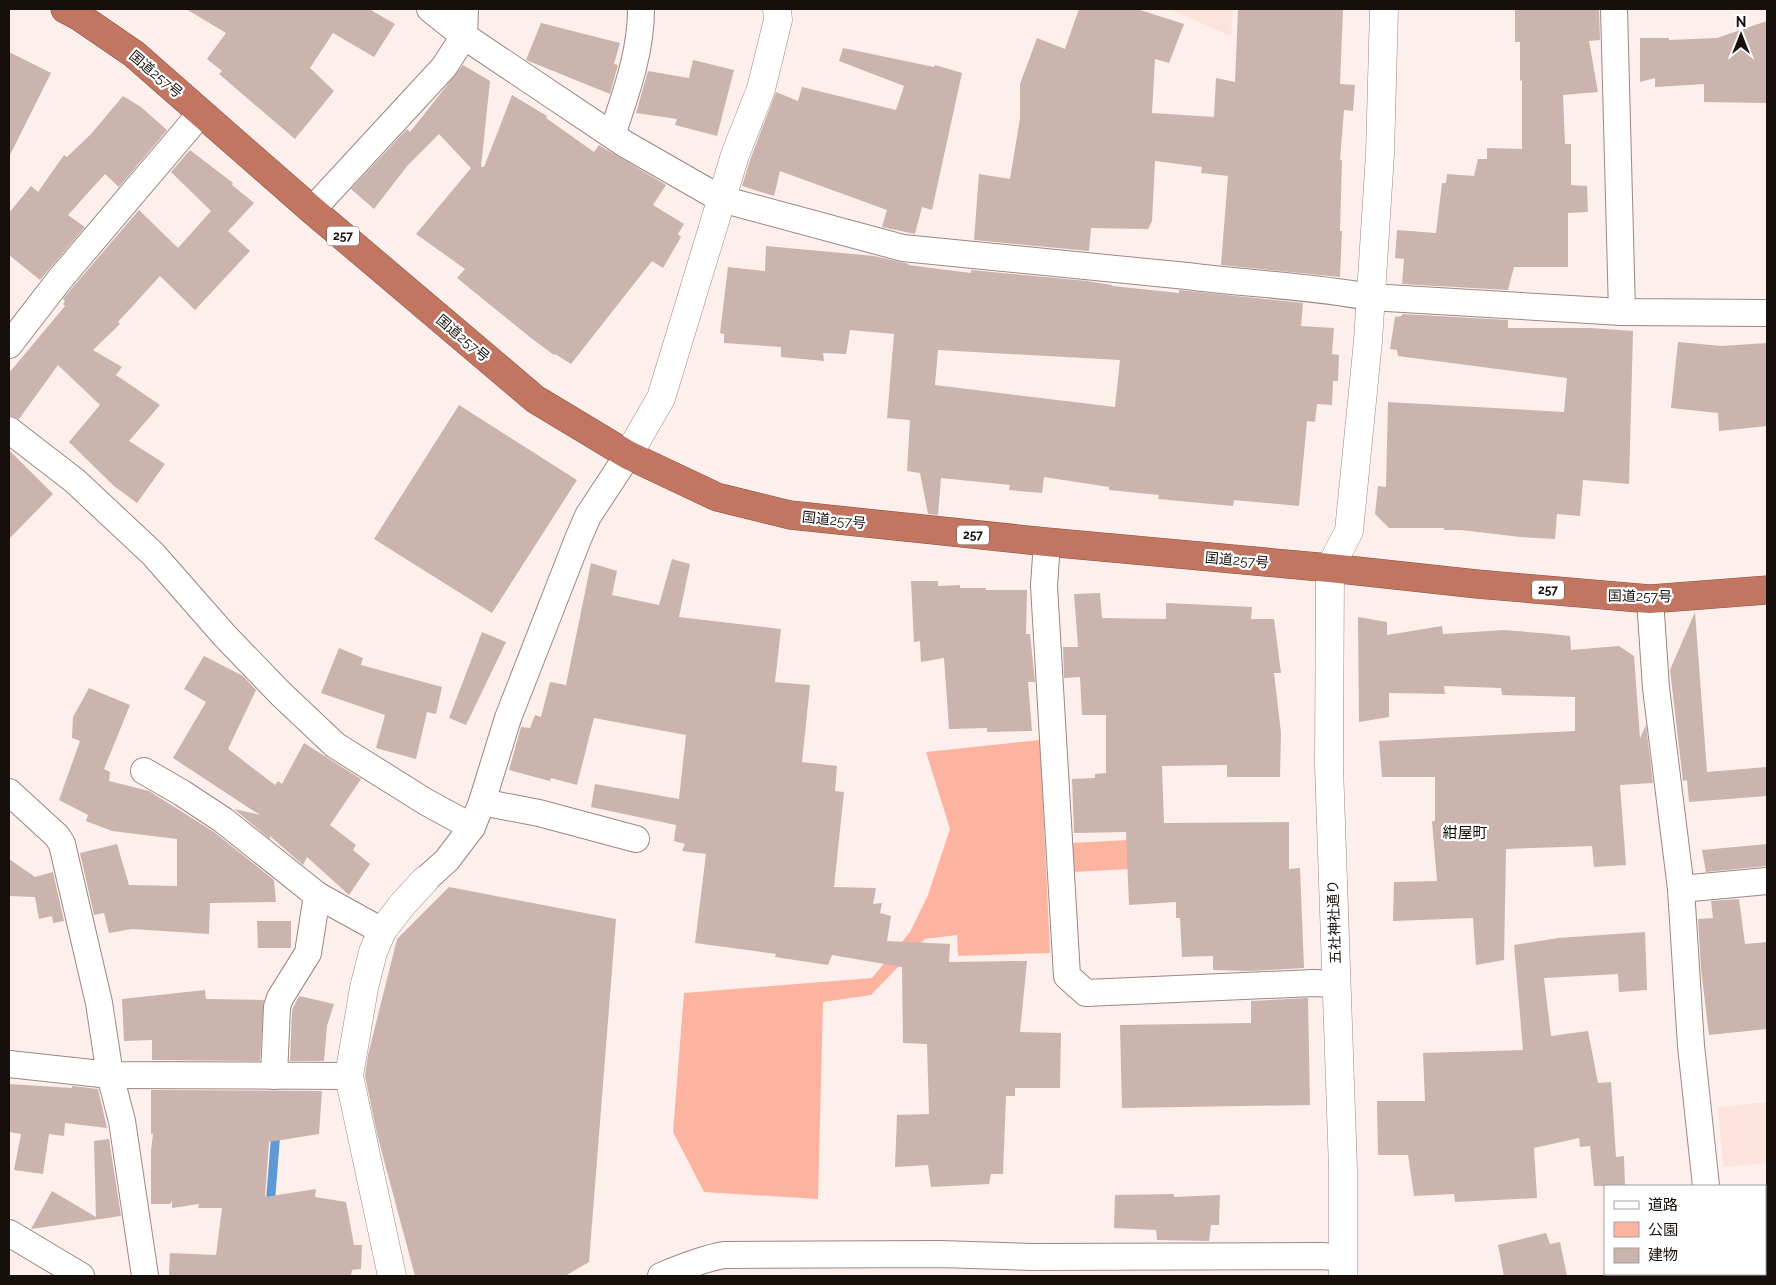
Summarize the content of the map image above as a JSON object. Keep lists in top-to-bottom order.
{
  "streets": {
    "highway": ["国道257号", "257"],
    "street": ["五社神社通り"]
  },
  "crossings": [
    ["国道257号", "五社神社通り"]
  ],
  "districts": ["紺屋町"],
  "legend": ["道路", "公園", "建物"],
  "north": "top"
}
